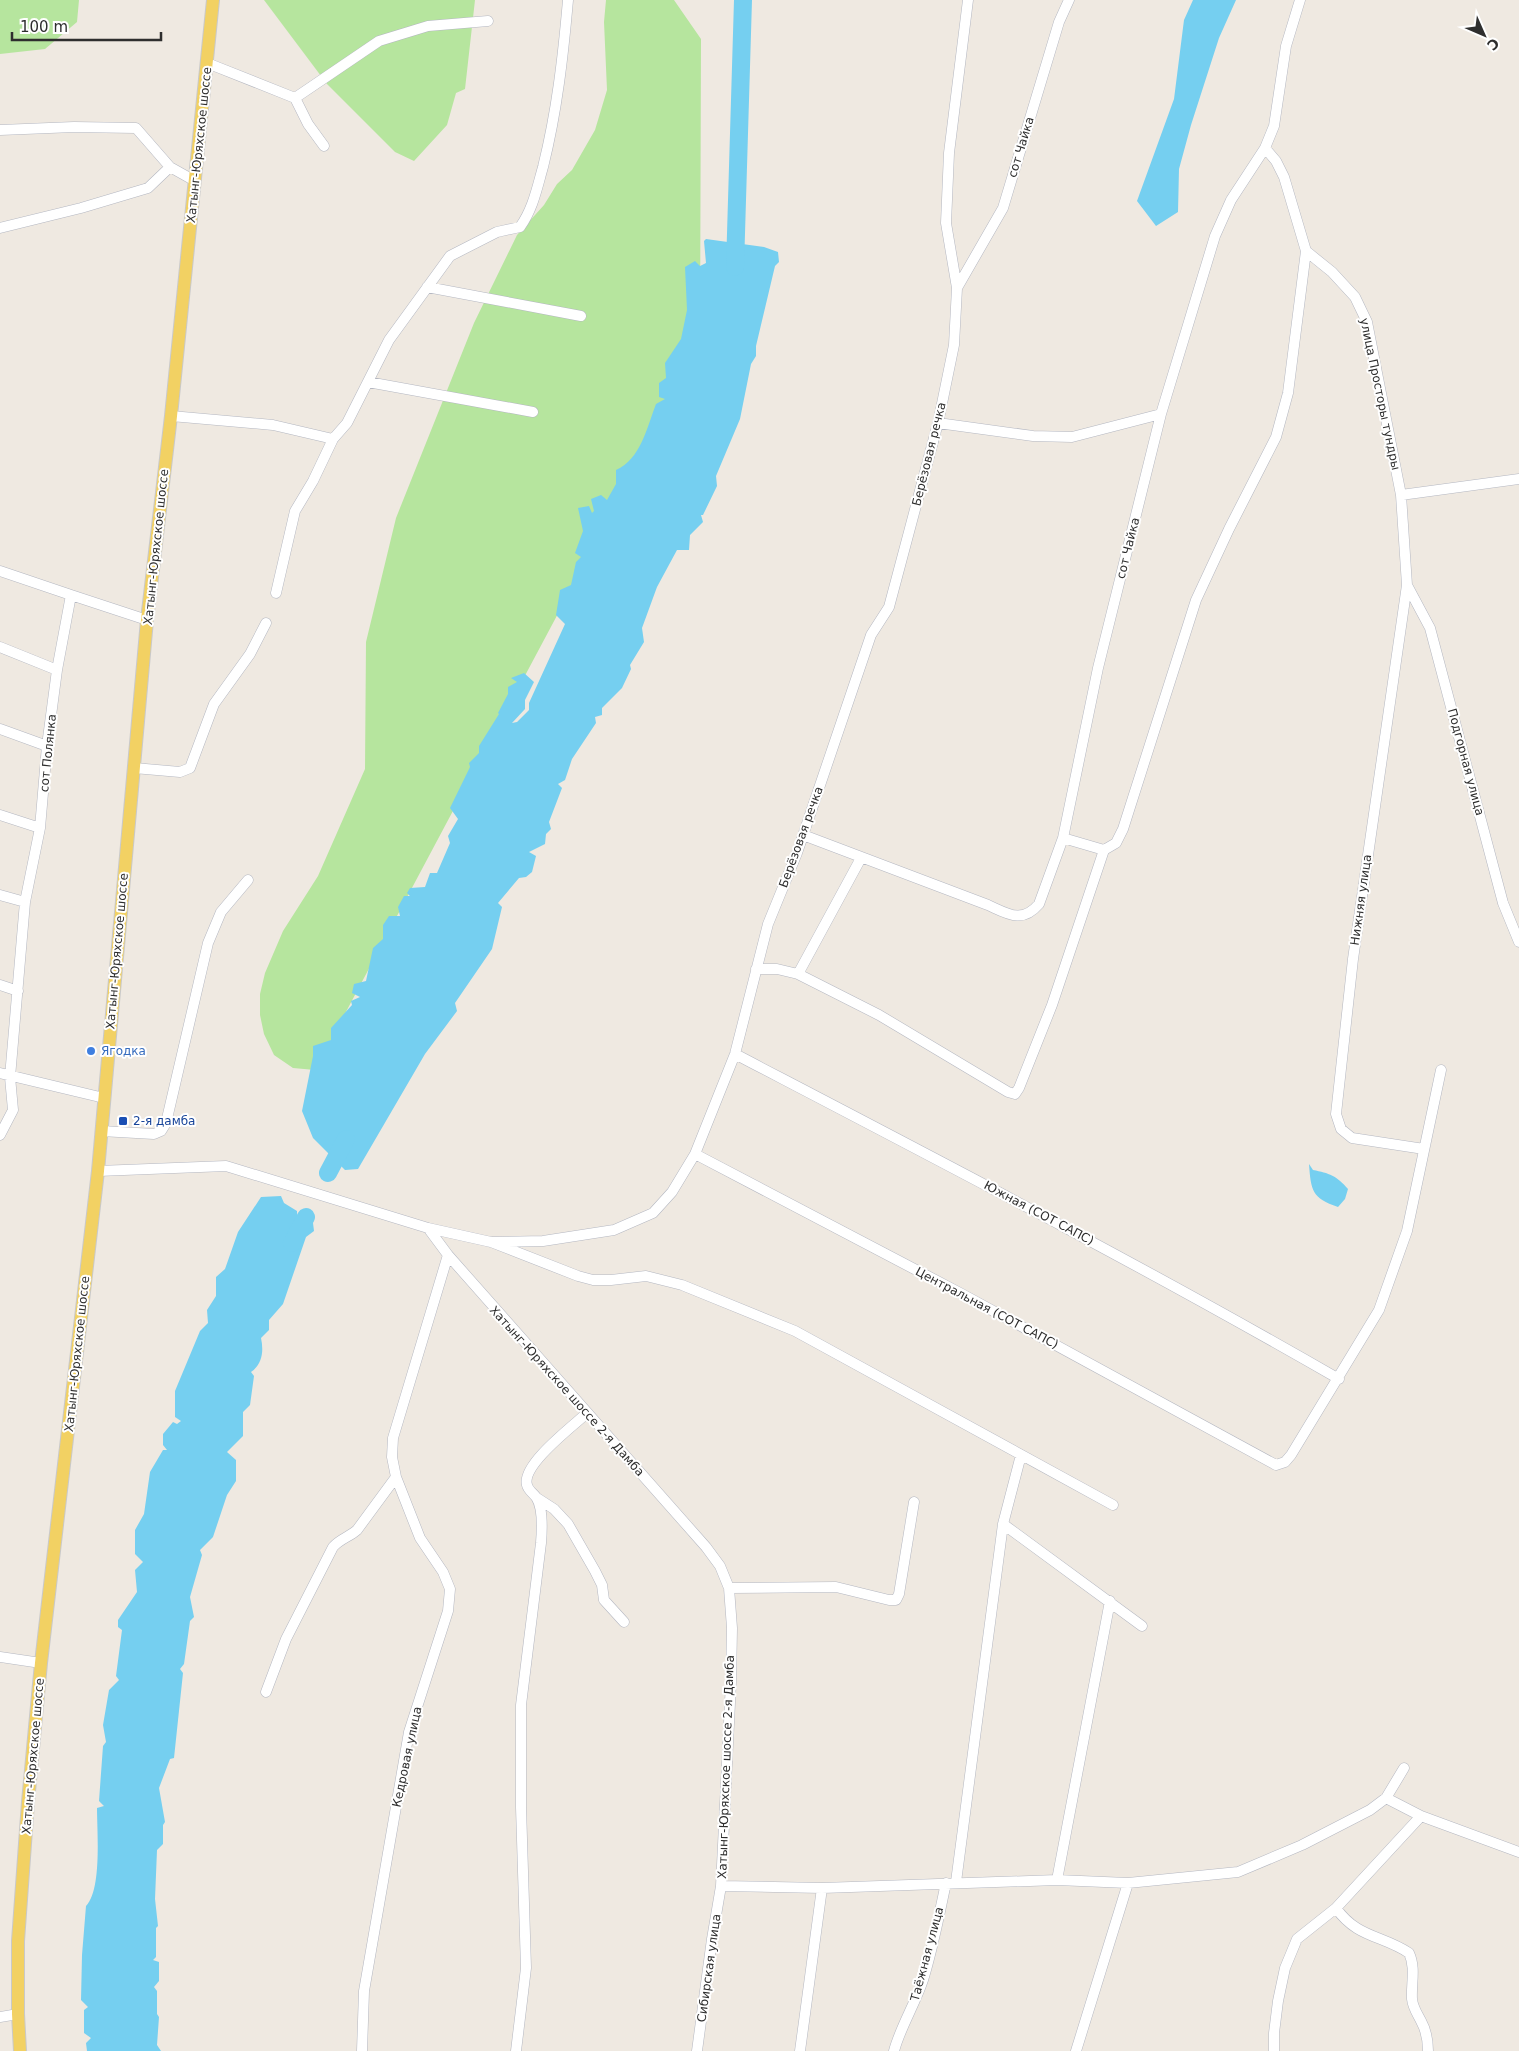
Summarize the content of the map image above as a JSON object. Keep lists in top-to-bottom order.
{
  "streets": {
    "main road": ["Хатынг-Юряхское шоссе"],
    "street": [
      "сот Чайка",
      "улица Просторы тундры",
      "Берёзовая речка",
      "сот Полянка",
      "Подгорная улица",
      "Нижняя улица",
      "Южная (СОТ САПС)",
      "Центральная (СОТ САПС)",
      "Хатынг-Юряхское шоссе 2-я Дамба",
      "Кедровая улица",
      "Таёжная улица",
      "Сибирская улица"
    ]
  },
  "crossings": [
    ["сот Чайка", "Берёзовая речка"],
    ["улица Просторы тундры", "Подгорная улица"],
    ["улица Просторы тундры", "Нижняя улица"],
    ["Берёзовая речка", "Южная (СОТ САПС)"],
    ["Берёзовая речка", "Центральная (СОТ САПС)"],
    ["Подгорная улица", "Нижняя улица"],
    ["Южная (СОТ САПС)", "Центральная (СОТ САПС)"],
    ["Хатынг-Юряхское шоссе 2-я Дамба", "Кедровая улица"],
    ["Хатынг-Юряхское шоссе 2-я Дамба", "Сибирская улица"]
  ],
  "places": {
    "other": ["Ягодка"],
    "transit": ["2-я дамба"]
  },
  "scale_bar": "100 m",
  "north": "bottom right"
}
